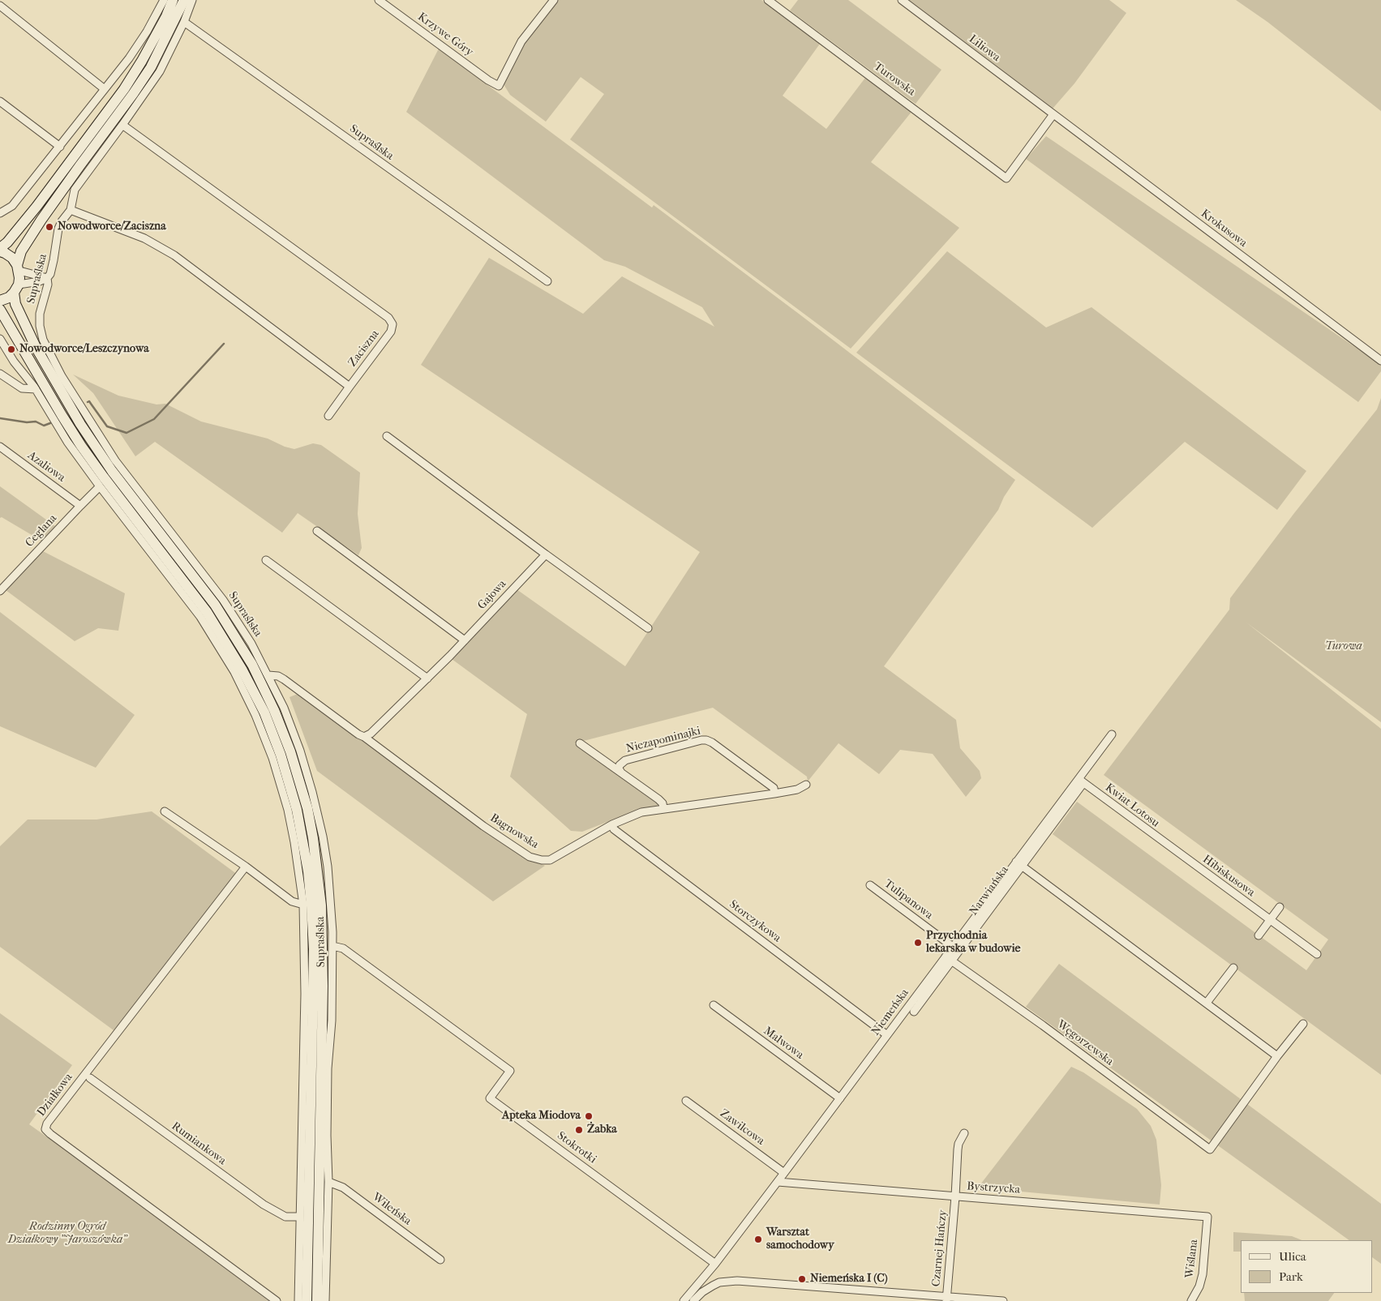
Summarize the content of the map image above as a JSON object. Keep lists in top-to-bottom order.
{
  "streets": {
    "street": [
      "Krzywe Góry",
      "Liliowa",
      "Turowska",
      "Supraślska",
      "Krokusowa",
      "Zaciszna",
      "Azaliowa",
      "Ceglana",
      "Gajowa",
      "Niezapominajki",
      "Kwiat Lotosu",
      "Bagnowska",
      "Hibiskusowa",
      "Narwiańska",
      "Tulipanowa",
      "Storczykowa",
      "Niemeńska",
      "Malwowa",
      "Węgorzewska",
      "Działkowa",
      "Zawilcowa",
      "Rumiankowa",
      "Stokrotki",
      "Bystrzycka",
      "Wileńska",
      "Czarnej Hańczy",
      "Wiślana"
    ]
  },
  "crossings": [
    ["Liliowa", "Turowska"],
    ["Liliowa", "Krokusowa"],
    ["Turowska", "Krokusowa"],
    ["Supraślska", "Zaciszna"],
    ["Supraślska", "Ceglana"],
    ["Supraślska", "Bagnowska"],
    ["Supraślska", "Rumiankowa"],
    ["Supraślska", "Stokrotki"],
    ["Supraślska", "Wileńska"],
    ["Azaliowa", "Ceglana"],
    ["Gajowa", "Bagnowska"],
    ["Niezapominajki", "Bagnowska"],
    ["Kwiat Lotosu", "Hibiskusowa"],
    ["Kwiat Lotosu", "Niemeńska"],
    ["Bagnowska", "Storczykowa"],
    ["Narwiańska", "Niemeńska"],
    ["Narwiańska", "Węgorzewska"],
    ["Tulipanowa", "Niemeńska"],
    ["Storczykowa", "Niemeńska"],
    ["Niemeńska", "Malwowa"],
    ["Niemeńska", "Węgorzewska"],
    ["Niemeńska", "Zawilcowa"],
    ["Niemeńska", "Stokrotki"],
    ["Niemeńska", "Bystrzycka"],
    ["Bystrzycka", "Czarnej Hańczy"],
    ["Bystrzycka", "Wiślana"]
  ],
  "parks": ["Turowa", "Rodzinny Ogród Działkowy \"Jaroszówka\""],
  "places": [
    "Nowodworce/Zaciszna",
    "Nowodworce/Leszczynowa",
    "Przychodnia lekarska w budowie",
    "Apteka Miodova",
    "Żabka",
    "Warsztat samochodowy",
    "Niemeńska I (C)"
  ],
  "legend": ["Ulica", "Park"]
}
